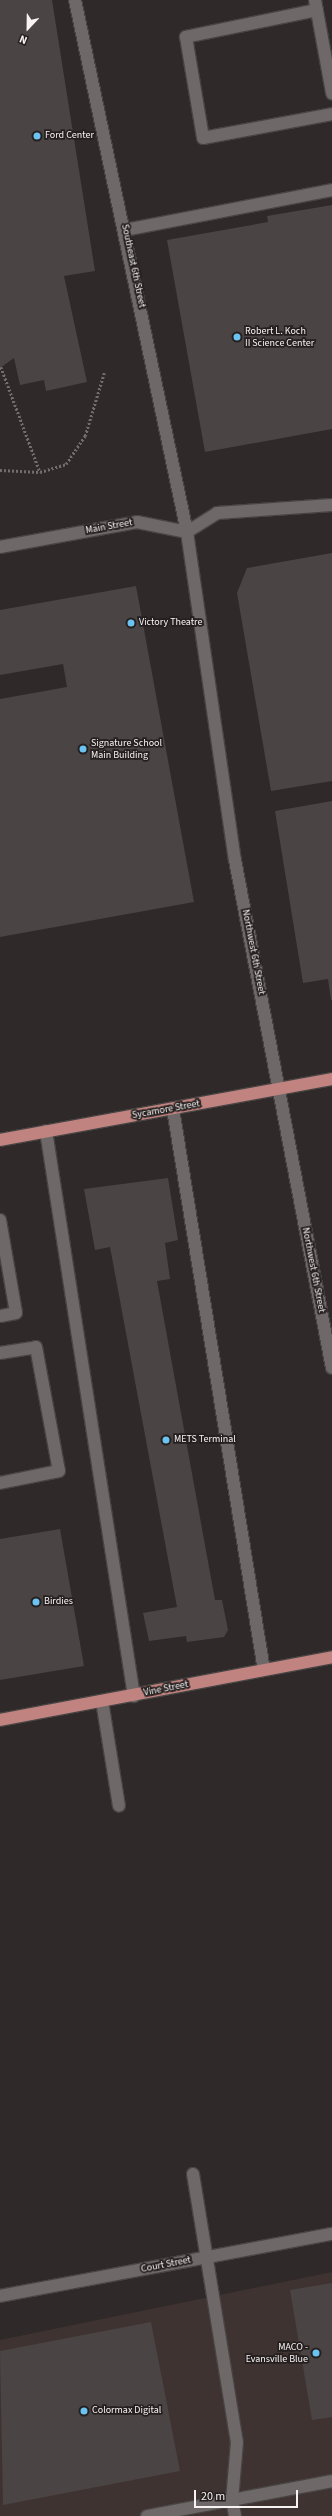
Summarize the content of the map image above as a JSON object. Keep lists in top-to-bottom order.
{
  "streets": {
    "main road": ["Sycamore Street", "Vine Street"],
    "street": [
      "Southeast 6th Street",
      "Main Street",
      "Northwest 6th Street",
      "Court Street"
    ]
  },
  "crossings": [
    ["Southeast 6th Street", "Main Street"],
    ["Southeast 6th Street", "Northwest 6th Street"],
    ["Main Street", "Northwest 6th Street"],
    ["Northwest 6th Street", "Sycamore Street"]
  ],
  "places": [
    "Ford Center",
    "Robert L. Koch II Science Center",
    "Victory Theatre",
    "Signature School Main Building",
    "METS Terminal",
    "Birdies",
    "MACO - Evansville Blue",
    "Colormax Digital"
  ],
  "scale_bar": "20 m",
  "north": "bottom"
}
